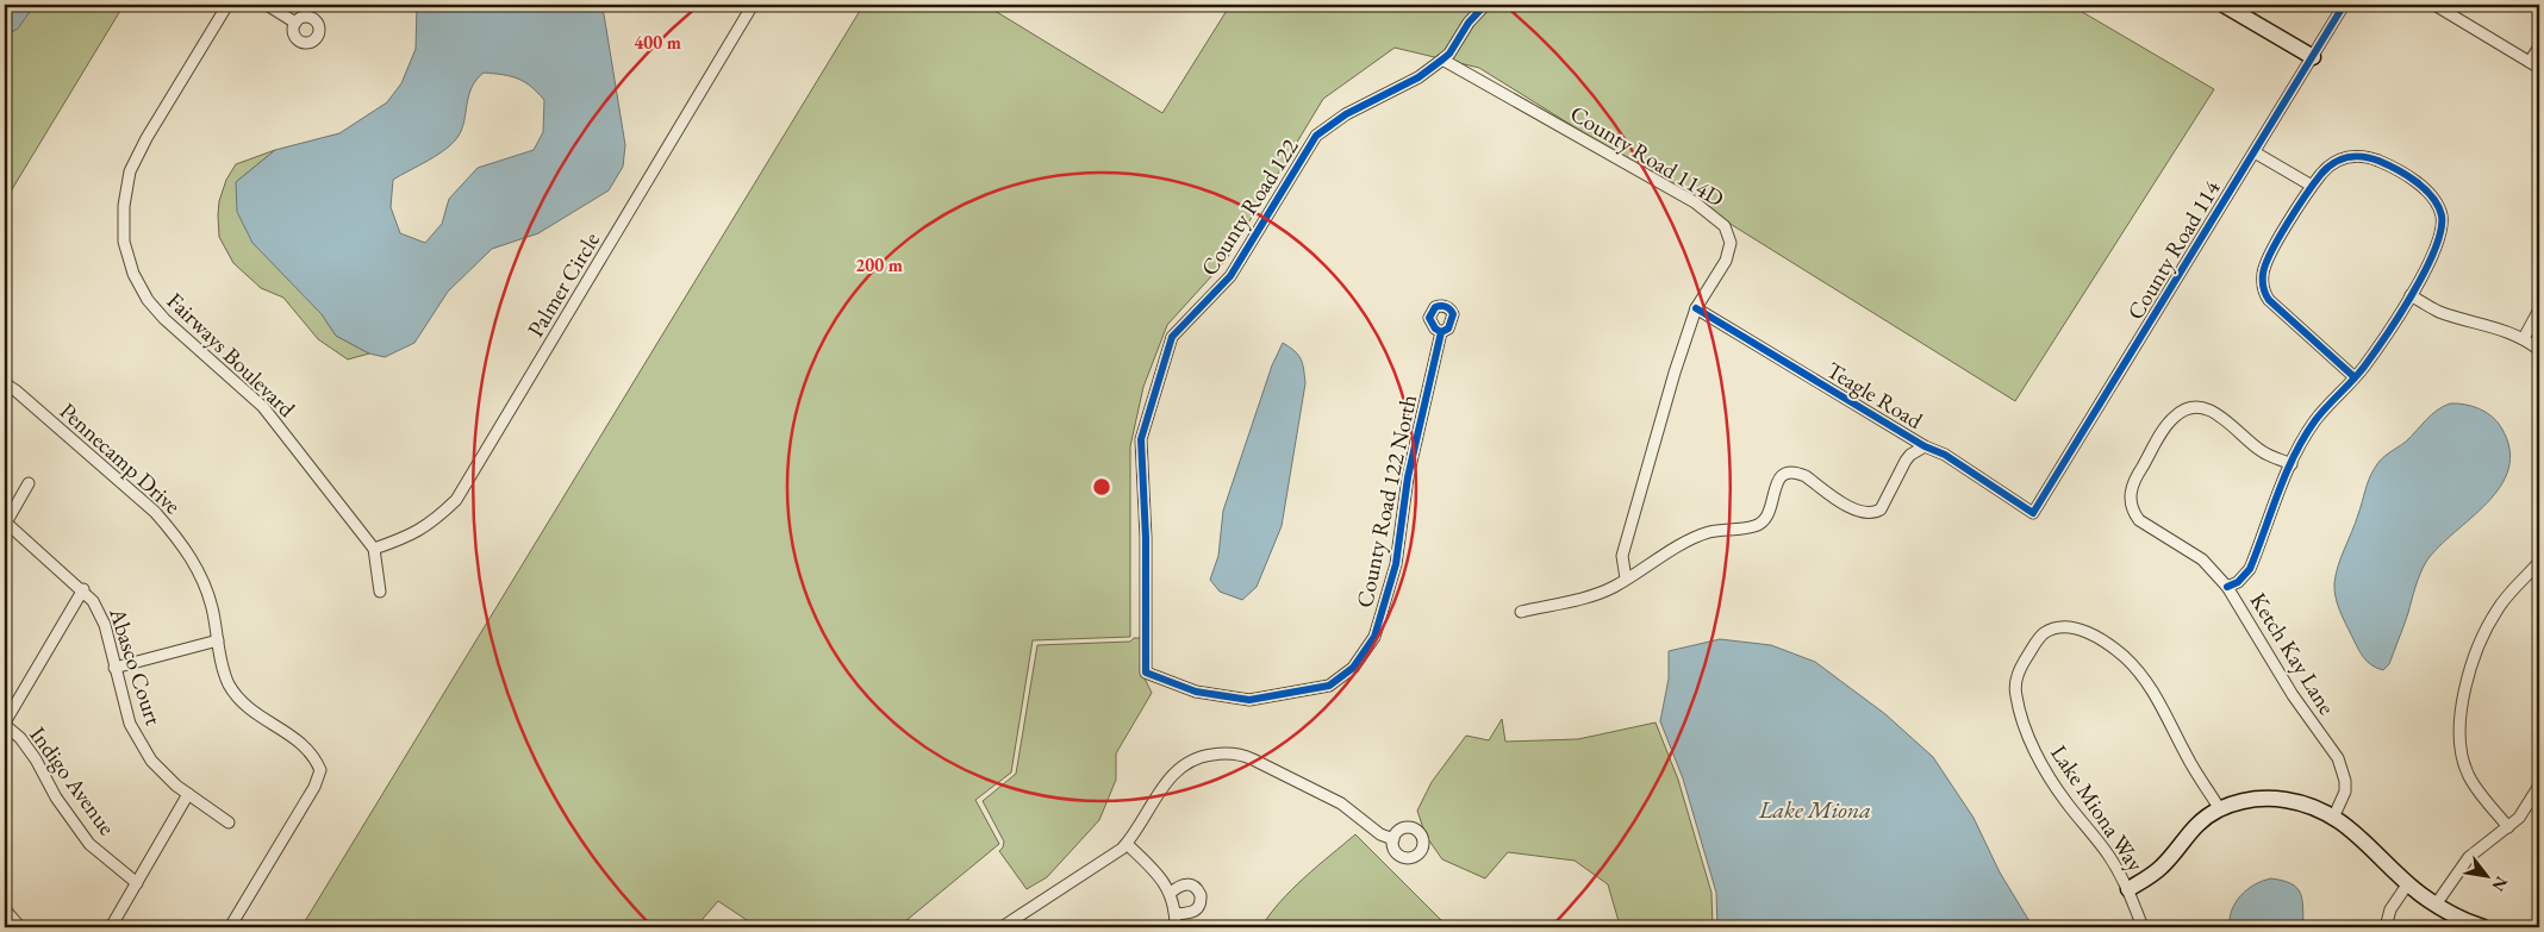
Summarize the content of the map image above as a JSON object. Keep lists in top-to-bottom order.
{
  "streets": {
    "street": [
      "County Road 114D",
      "County Road 122",
      "County Road 114",
      "Palmer Circle",
      "Fairways Boulevard",
      "Teagle Road",
      "Pennecamp Drive",
      "County Road 122 North",
      "Ketch Kay Lane",
      "Abasco Court",
      "Indigo Avenue",
      "Lake Miona Way"
    ]
  },
  "crossings": [
    ["County Road 114D", "County Road 122"],
    ["County Road 114D", "Teagle Road"],
    ["County Road 122", "County Road 122 North"],
    ["County Road 114", "Teagle Road"],
    ["Palmer Circle", "Fairways Boulevard"]
  ],
  "water": ["Lake Miona"],
  "north": "bottom right",
  "rings": ["400 m", "200 m"]
}
